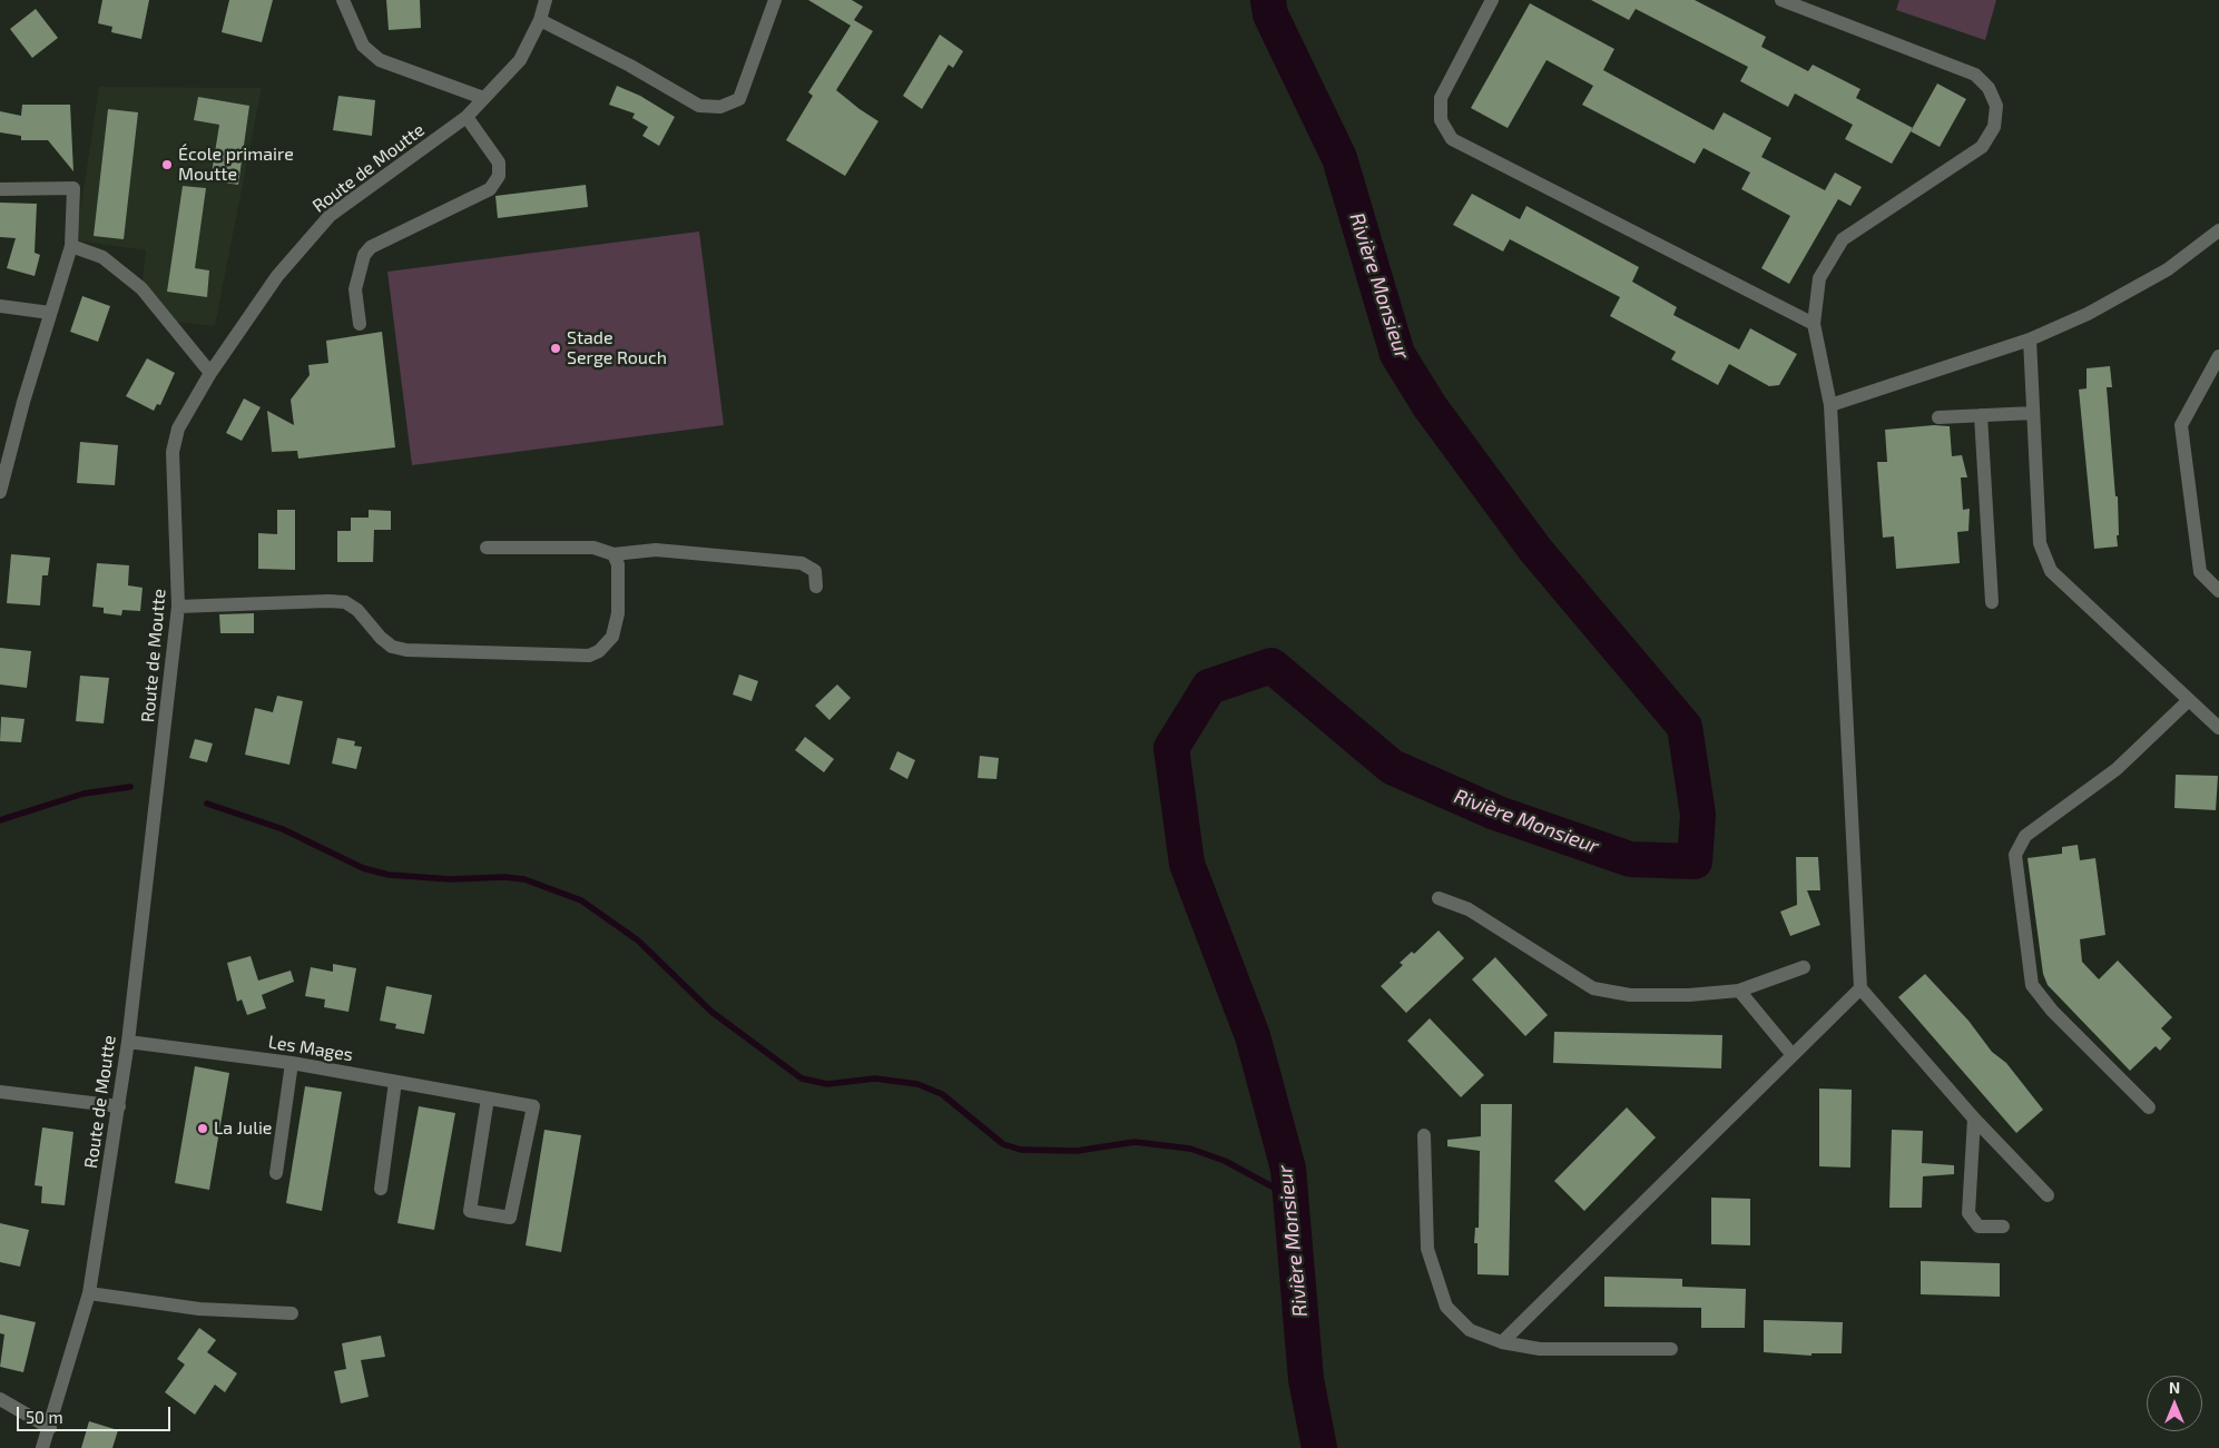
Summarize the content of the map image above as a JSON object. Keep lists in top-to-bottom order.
{
  "streets": {
    "street": ["Route de Moutte", "Les Mages"]
  },
  "crossings": [
    ["Route de Moutte", "Les Mages"]
  ],
  "water": ["Rivière Monsieur"],
  "places": ["École primaire Moutte", "Stade Serge Rouch", "La Julie"],
  "scale_bar": "50 m",
  "north": "top"
}
